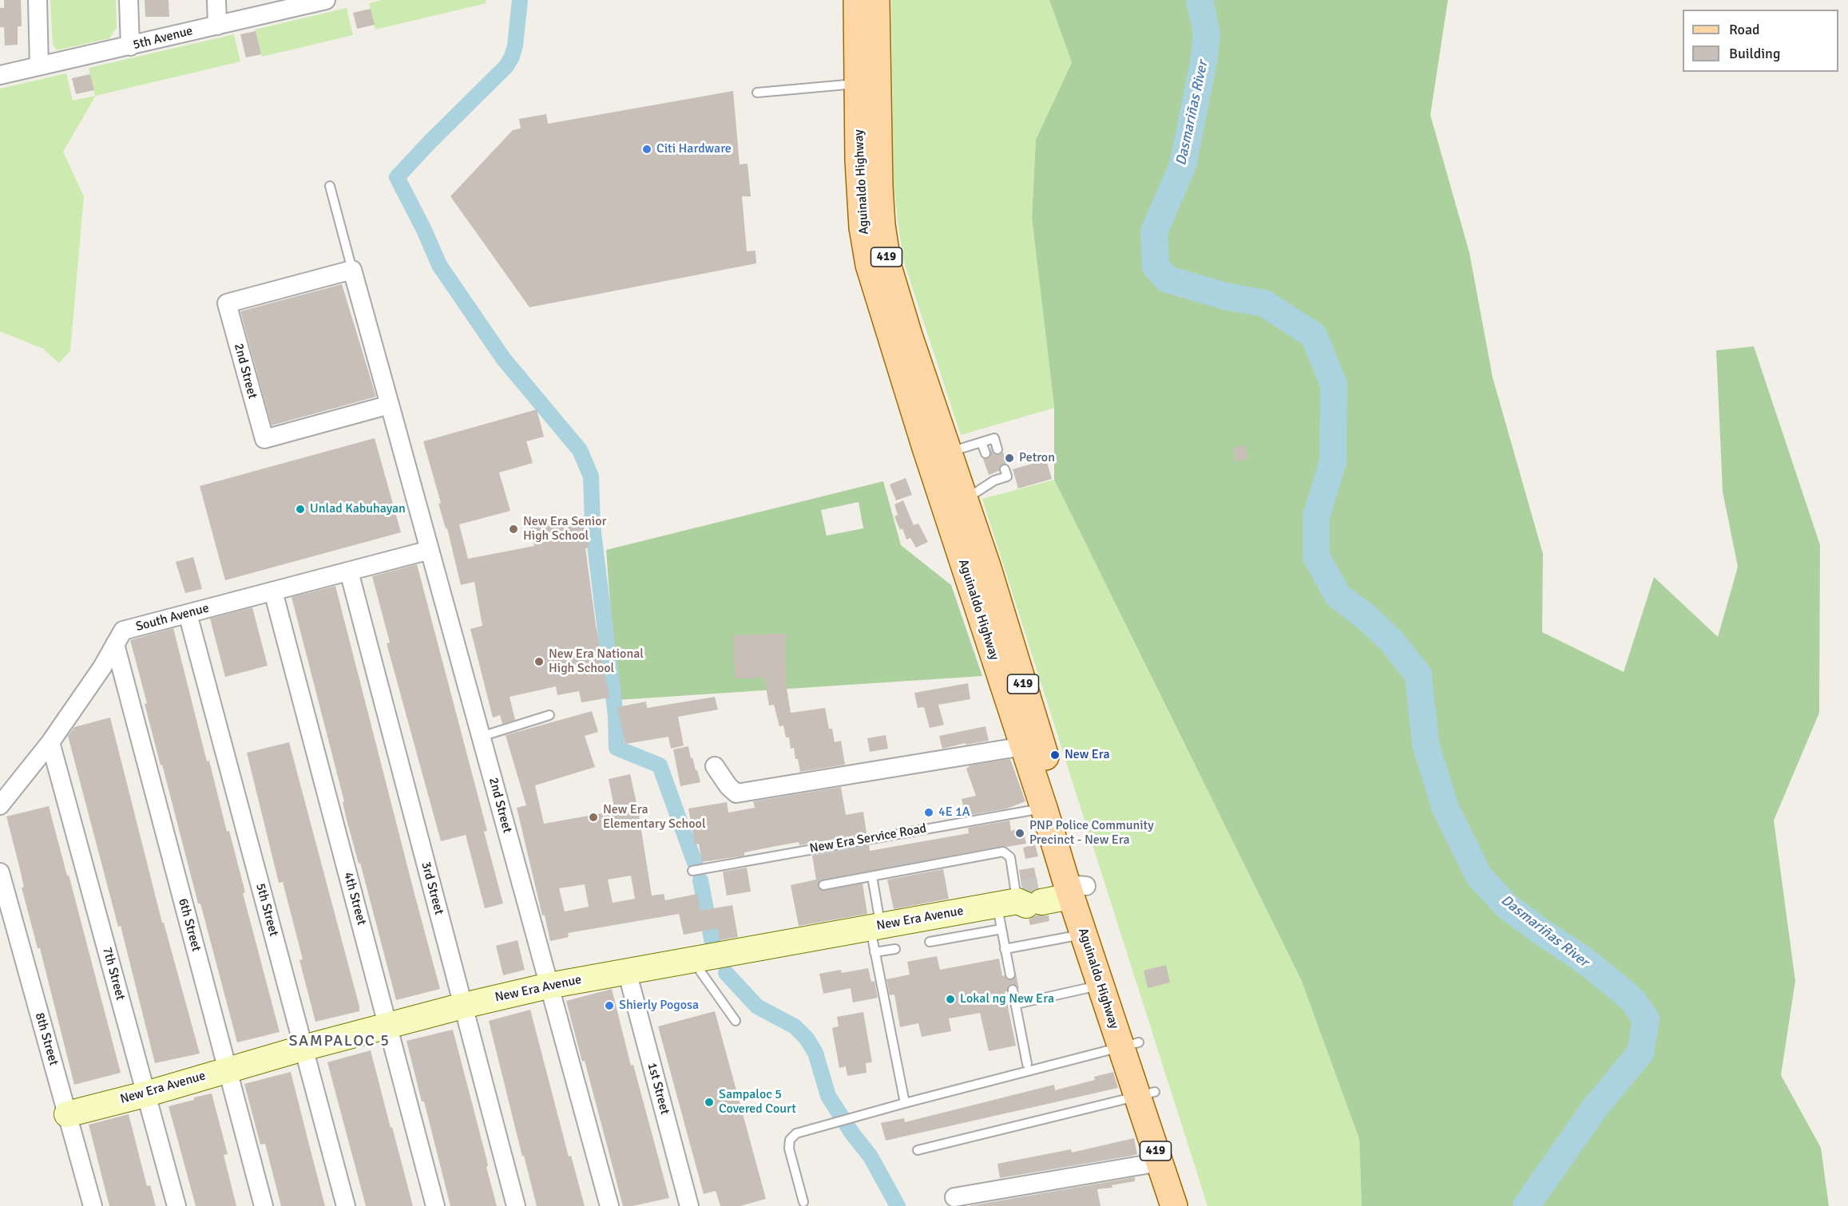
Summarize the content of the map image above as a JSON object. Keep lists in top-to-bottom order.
{
  "streets": {
    "main road": ["Aguinaldo Highway", "419"],
    "street": [
      "5th Avenue",
      "2nd Street",
      "South Avenue",
      "3rd Street",
      "4th Street",
      "5th Street",
      "New Era Avenue",
      "6th Street",
      "7th Street",
      "8th Street",
      "1st Street"
    ],
    "lane": ["New Era Service Road"]
  },
  "crossings": [
    ["Aguinaldo Highway", "New Era Service Road"],
    ["Aguinaldo Highway", "New Era Avenue"],
    ["2nd Street", "South Avenue"],
    ["2nd Street", "New Era Avenue"],
    ["South Avenue", "3rd Street"],
    ["South Avenue", "4th Street"],
    ["South Avenue", "5th Street"],
    ["South Avenue", "6th Street"],
    ["South Avenue", "7th Street"],
    ["3rd Street", "New Era Avenue"],
    ["4th Street", "New Era Avenue"],
    ["5th Street", "New Era Avenue"],
    ["New Era Avenue", "6th Street"],
    ["New Era Avenue", "7th Street"],
    ["New Era Avenue", "8th Street"],
    ["New Era Avenue", "1st Street"]
  ],
  "districts": ["SAMPALOC 5"],
  "water": ["Dasmariñas River"],
  "places": [
    "Citi Hardware",
    "Petron",
    "Unlad Kabuhayan",
    "New Era Senior High School",
    "New Era National High School",
    "New Era",
    "4E 1A",
    "New Era Elementary School",
    "PNP Police Community Precinct - New Era",
    "Lokal ng New Era",
    "Shierly Pogosa",
    "Sampaloc 5 Covered Court"
  ],
  "legend": ["Road", "Building"]
}
